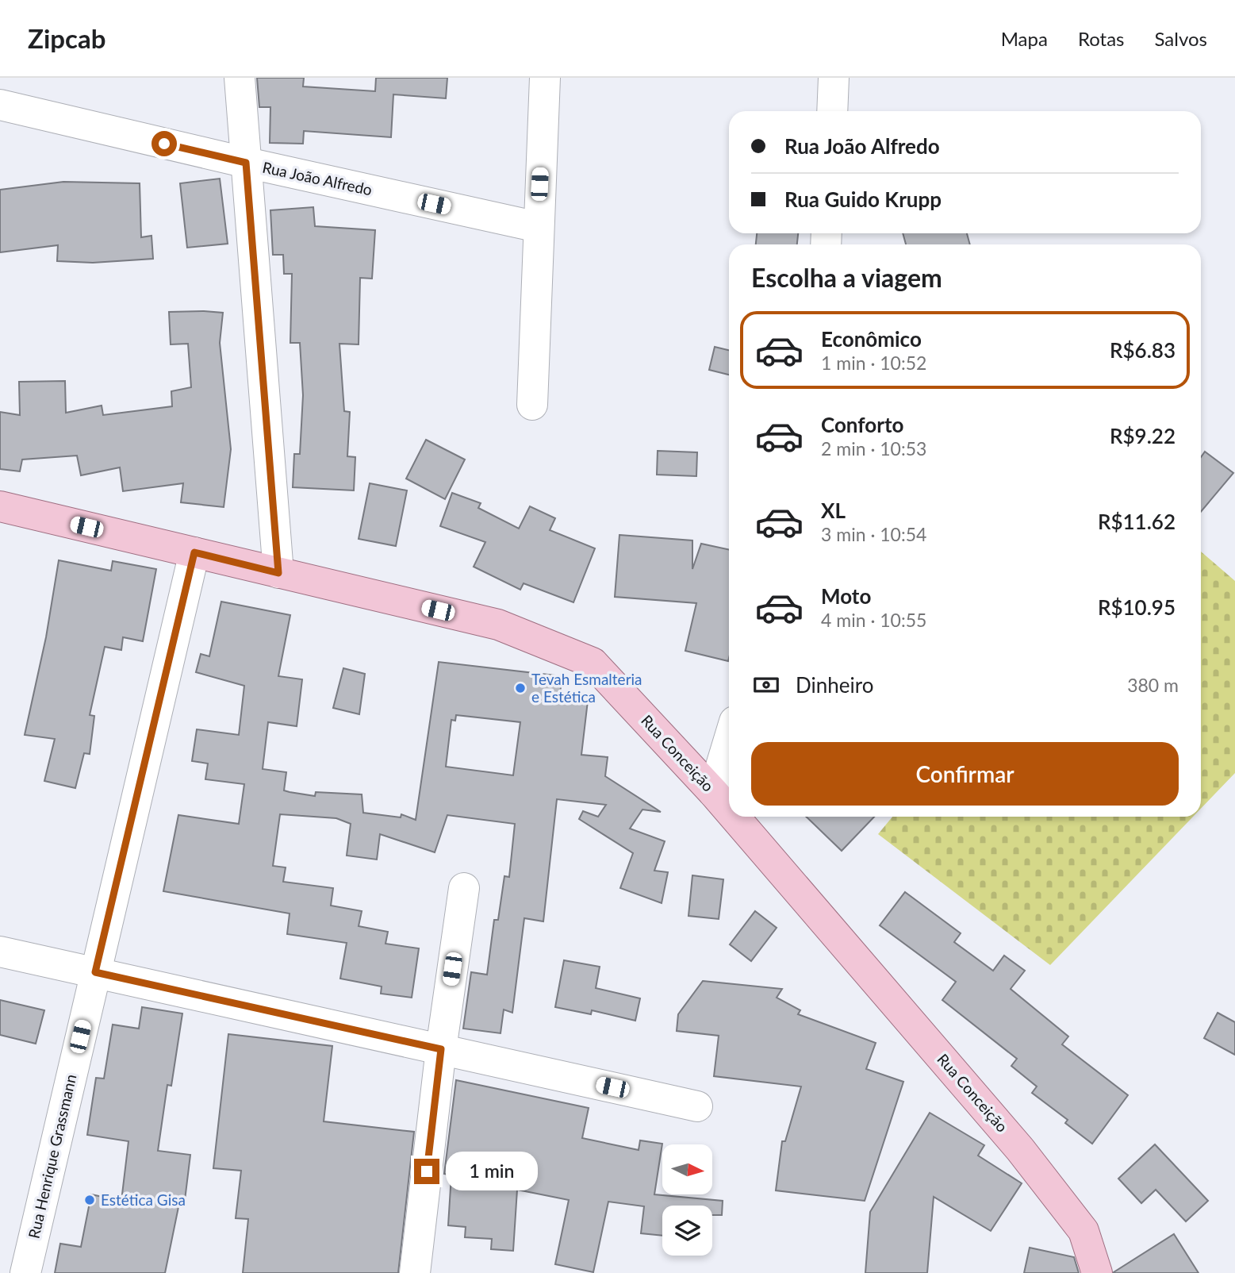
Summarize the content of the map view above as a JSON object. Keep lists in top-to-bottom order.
{
  "streets": {
    "main road": ["Rua Conceição"],
    "street": ["Rua João Alfredo", "Rua Henrique Grassmann"]
  },
  "crossings": [
    ["Rua Conceição", "Rua Henrique Grassmann"]
  ],
  "places": ["Tevah Esmalteria e Estética", "Estética Gisa"],
  "north": "right",
  "page": {
    "header": "Zipcab",
    "nav": ["Mapa", "Rotas", "Salvos"],
    "banner": ["Rua João Alfredo", "Rua Guido Krupp"],
    "heading": "Escolha a viagem",
    "list": [
      {
        "name": "Econômico",
        "note": "1 min · 10:52",
        "value": "R$6.83"
      },
      {
        "name": "Conforto",
        "note": "2 min · 10:53",
        "value": "R$9.22"
      },
      {
        "name": "XL",
        "note": "3 min · 10:54",
        "value": "R$11.62"
      },
      {
        "name": "Moto",
        "note": "4 min · 10:55",
        "value": "R$10.95"
      }
    ],
    "pay": ["Dinheiro", "380 m"],
    "buttons": "Confirmar",
    "bubble": "1 min"
  }
}
